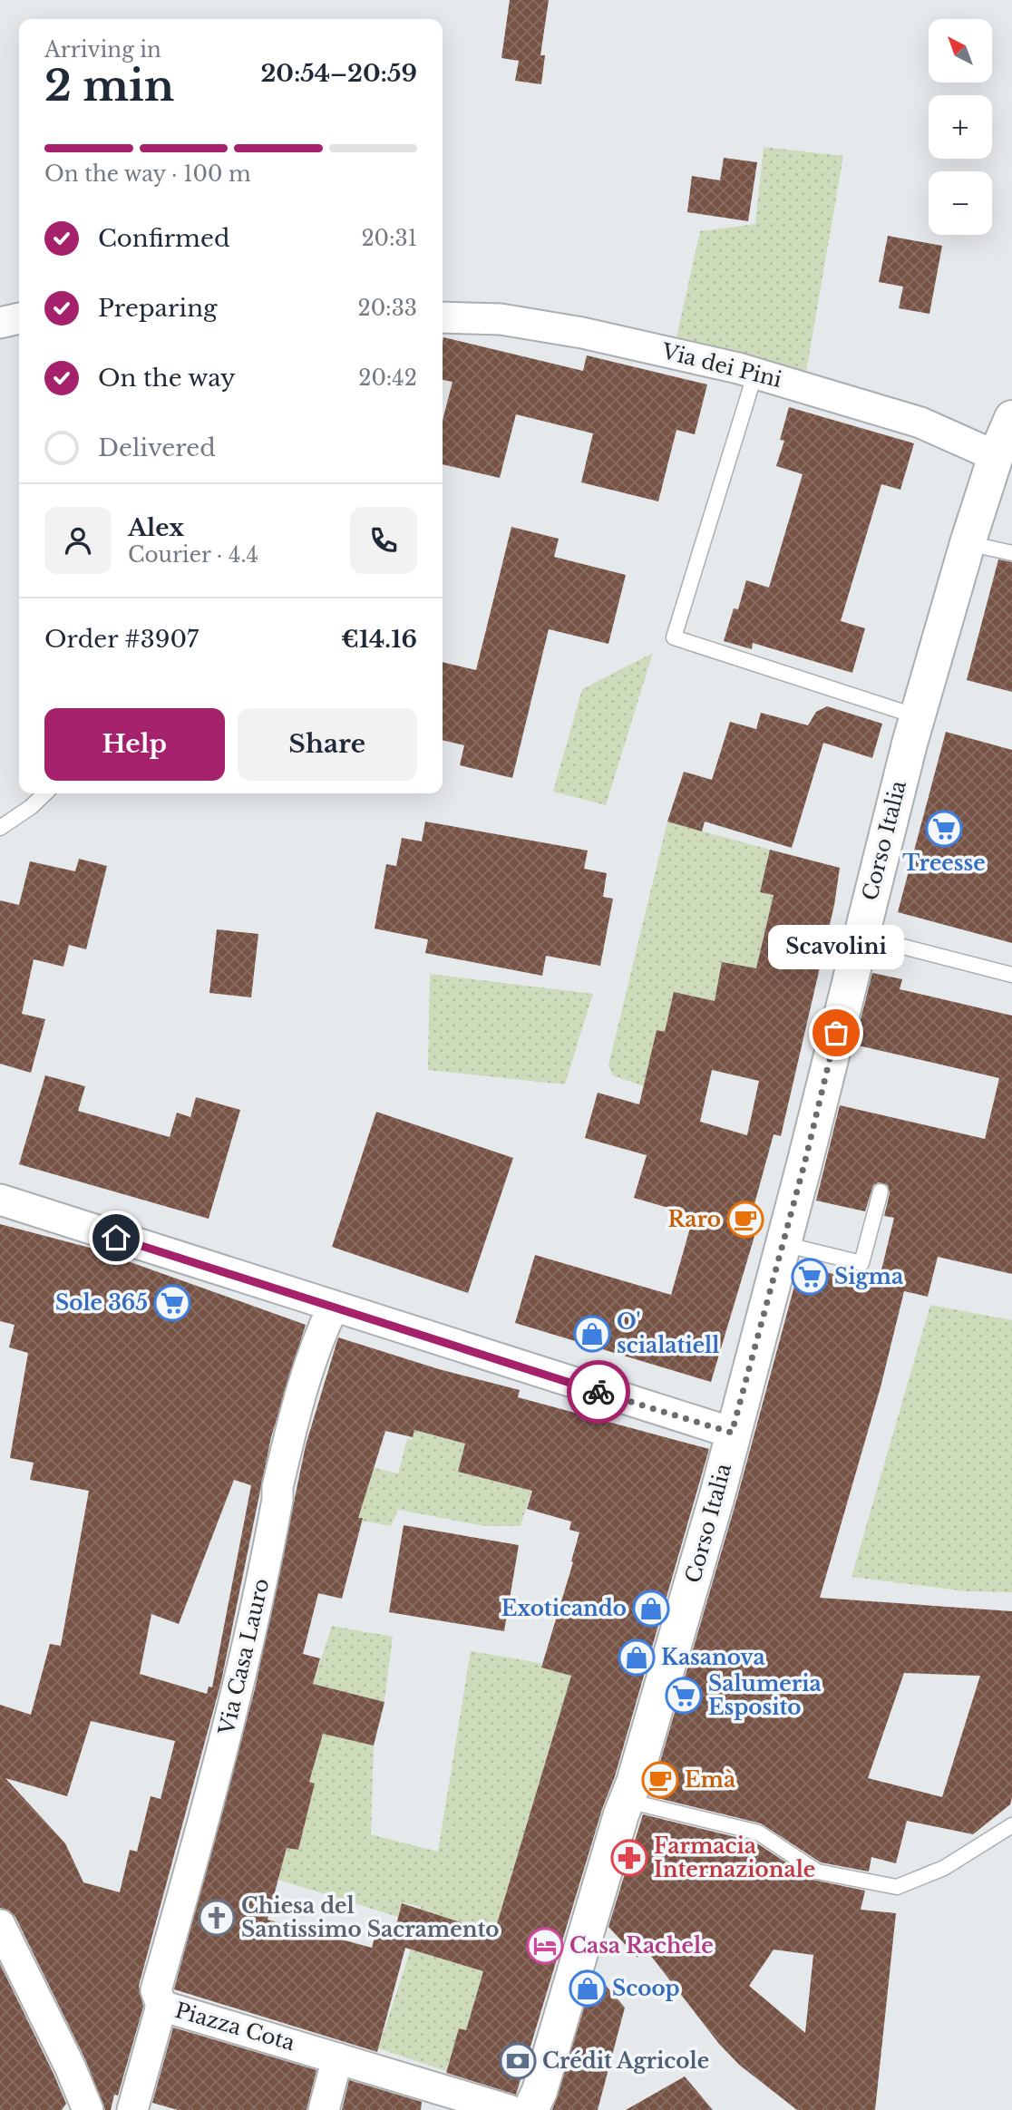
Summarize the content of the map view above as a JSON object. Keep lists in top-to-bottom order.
{
  "streets": {
    "main road": ["Corso Italia"],
    "street": ["Via dei Pini", "Via Casa Lauro", "Piazza Cota"]
  },
  "crossings": [
    ["Via dei Pini", "Corso Italia"],
    ["Via Casa Lauro", "Piazza Cota"]
  ],
  "places": {
    "supermarket": [
      "Treesse",
      "Sigma",
      "Sole 365",
      "Salumeria Esposito"
    ],
    "other": ["Scavolini"],
    "cafe": ["Raro", "Emà"],
    "shop": [
      "O' scialatiell",
      "Exoticando",
      "Kasanova",
      "Scoop"
    ],
    "pharmacy": ["Farmacia Internazionale"],
    "church": ["Chiesa del Santissimo Sacramento"],
    "hotel": ["Casa Rachele"],
    "bank": ["Crédit Agricole"]
  },
  "north": "top left",
  "page": {
    "map_buttons": ["+", "−"],
    "heading": ["2 min", "Arriving in", "20:54–20:59"],
    "panel": [
      "Alex",
      "Courier · 4.4",
      "Order #3907",
      "€14.16"
    ],
    "bar": "On the way · 100 m",
    "list": [
      ["Confirmed", "20:31"],
      ["Preparing", "20:33"],
      ["On the way", "20:42"],
      "Delivered"
    ],
    "buttons": ["Help", "Share"],
    "bubble": "Scavolini"
  }
}
